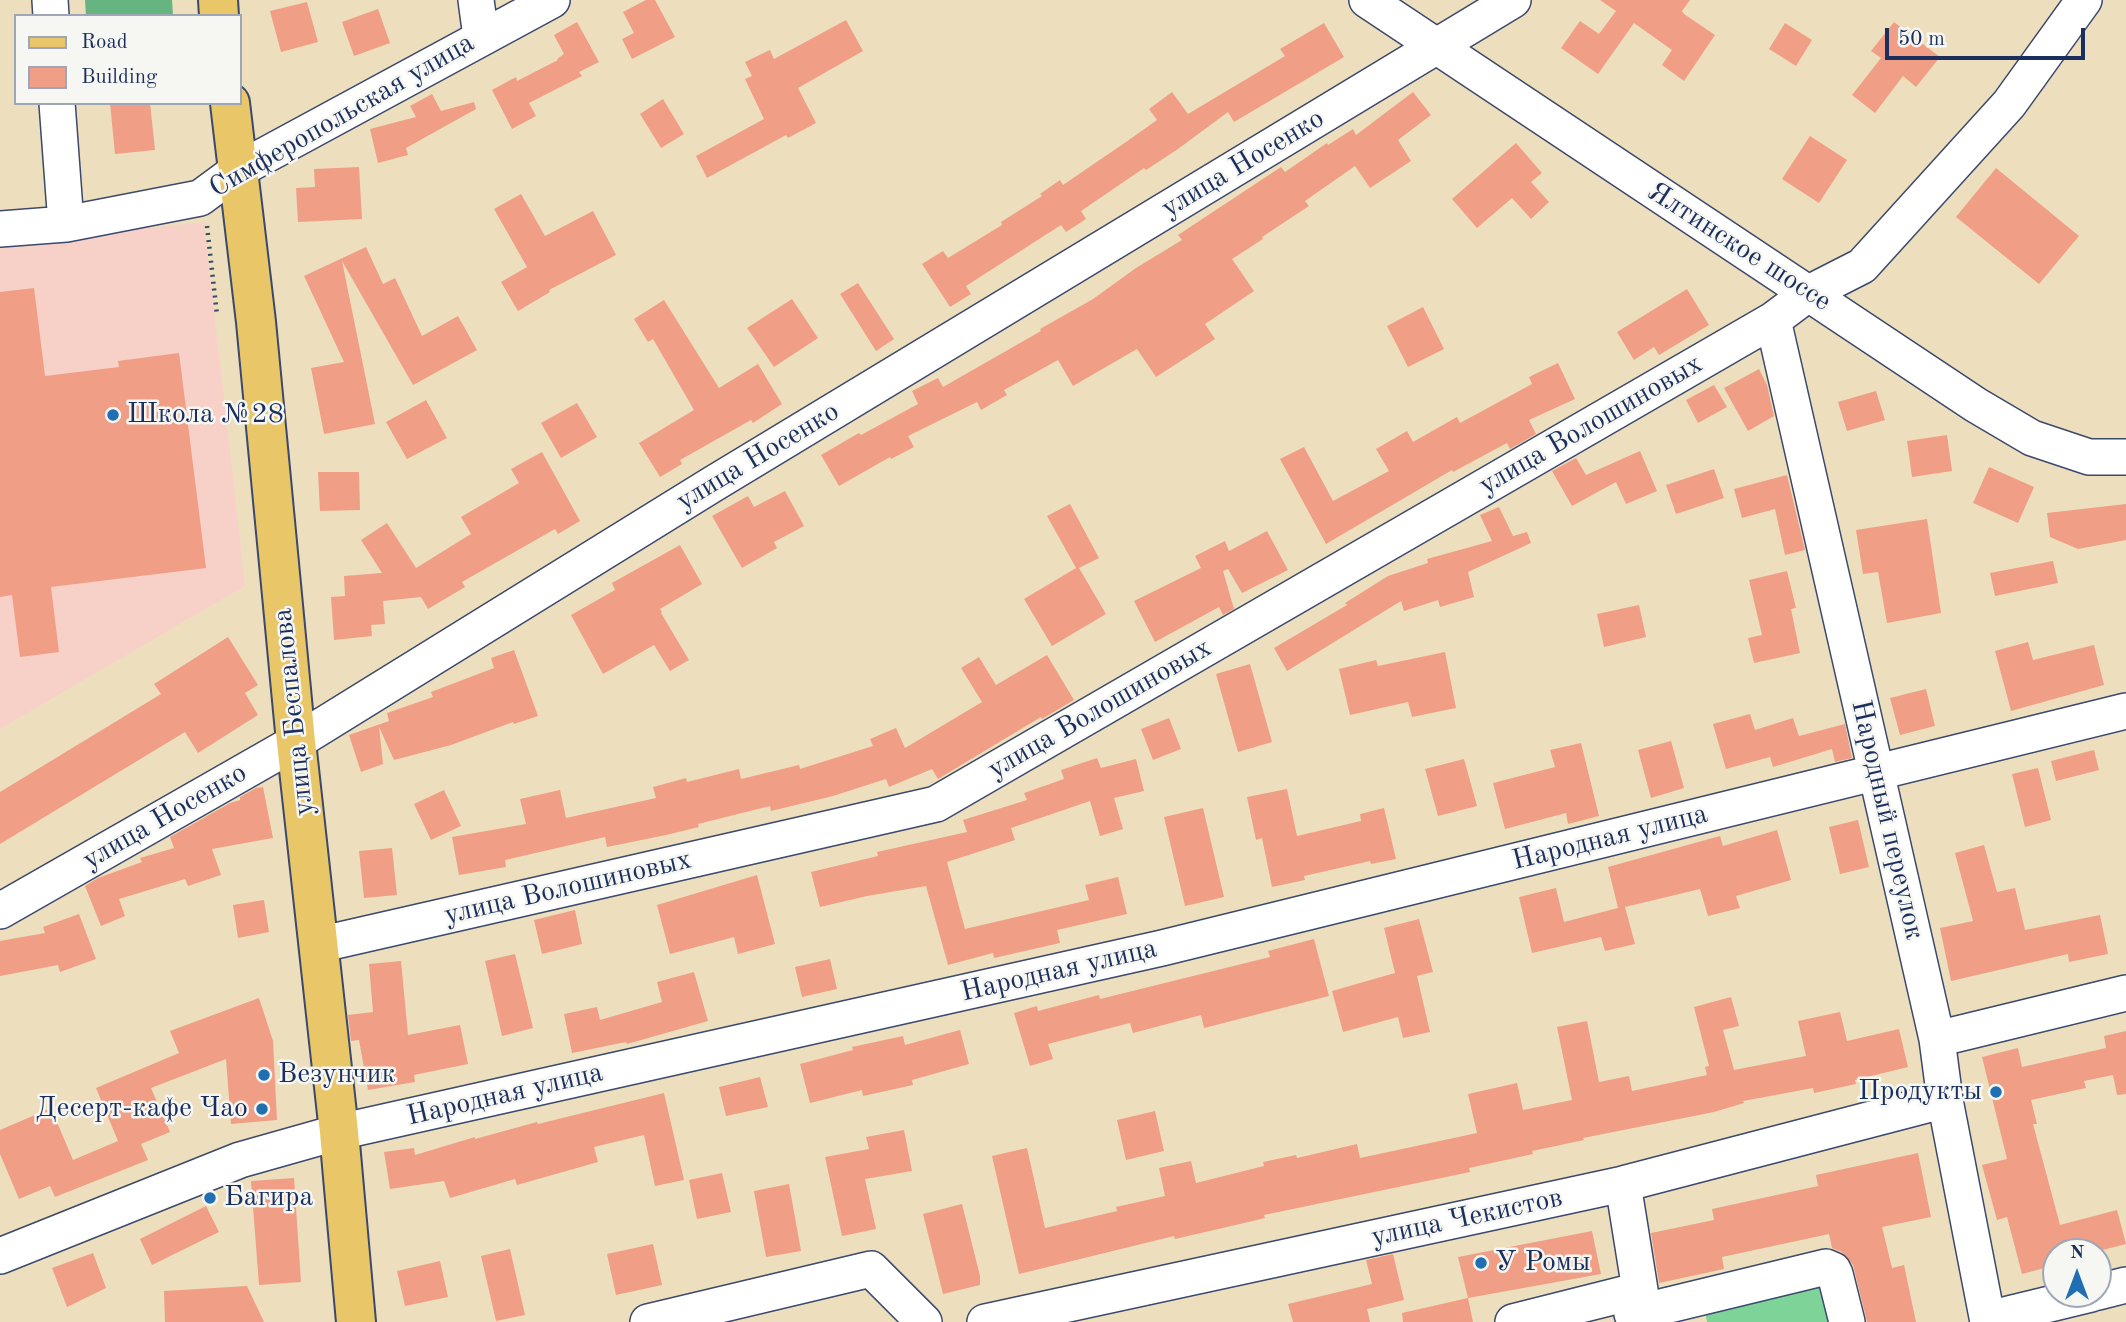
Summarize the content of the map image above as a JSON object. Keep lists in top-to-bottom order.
{
  "streets": {
    "main road": ["улица Беспалова"],
    "street": [
      "Симферопольская улица",
      "улица Носенко",
      "Ялтинское шоссе",
      "улица Волошиновых",
      "Народный переулок",
      "Народная улица",
      "улица Чекистов"
    ]
  },
  "crossings": [
    ["Симферопольская улица", "улица Беспалова"],
    ["улица Носенко", "Ялтинское шоссе"],
    ["улица Носенко", "улица Беспалова"],
    ["Ялтинское шоссе", "улица Волошиновых"],
    ["улица Волошиновых", "улица Беспалова"],
    ["улица Волошиновых", "Народный переулок"],
    ["улица Беспалова", "Народная улица"],
    ["Народный переулок", "Народная улица"],
    ["Народный переулок", "улица Чекистов"]
  ],
  "places": [
    "Школа №28",
    "Везунчик",
    "Продукты",
    "Десерт-кафе Чао",
    "Багира",
    "У Ромы"
  ],
  "legend": ["Road", "Building"],
  "scale_bar": "50 m",
  "north": "top"
}
